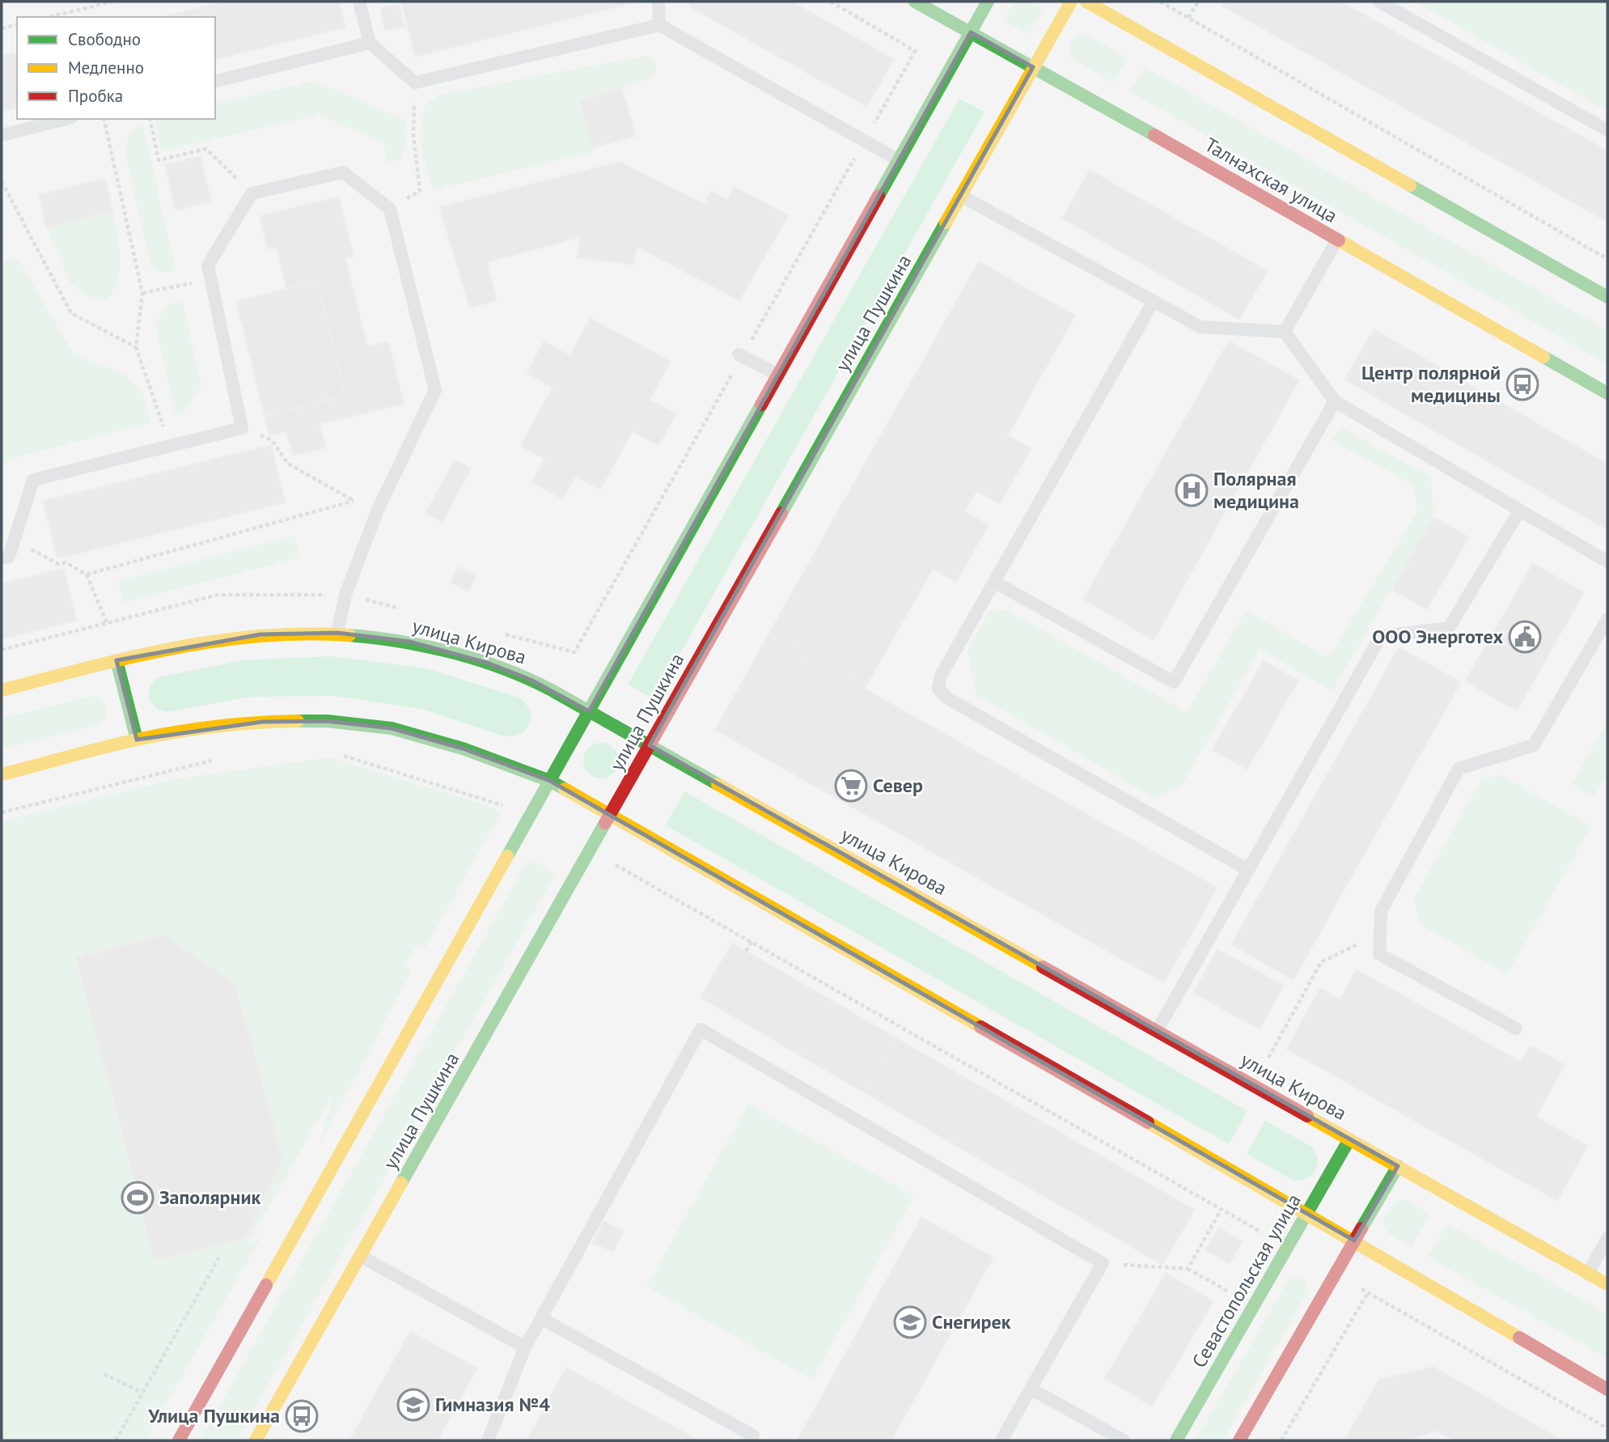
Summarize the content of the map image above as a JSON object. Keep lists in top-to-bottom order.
{
  "streets": {
    "street": [
      "Талнахская улица",
      "улица Пушкина",
      "улица Кирова",
      "Севастопольская улица"
    ]
  },
  "crossings": [
    ["Талнахская улица", "улица Пушкина"],
    ["улица Пушкина", "улица Кирова"],
    ["улица Кирова", "Севастопольская улица"]
  ],
  "places": {
    "bus stop": ["Центр полярной медицины", "Улица Пушкина"],
    "hospital": ["Полярная медицина"],
    "public building": ["ООО Энерготех"],
    "supermarket": ["Север"],
    "sports": ["Заполярник"],
    "school or university": ["Снегирек", "Гимназия №4"]
  },
  "legend": ["Свободно", "Медленно", "Пробка"]
}
